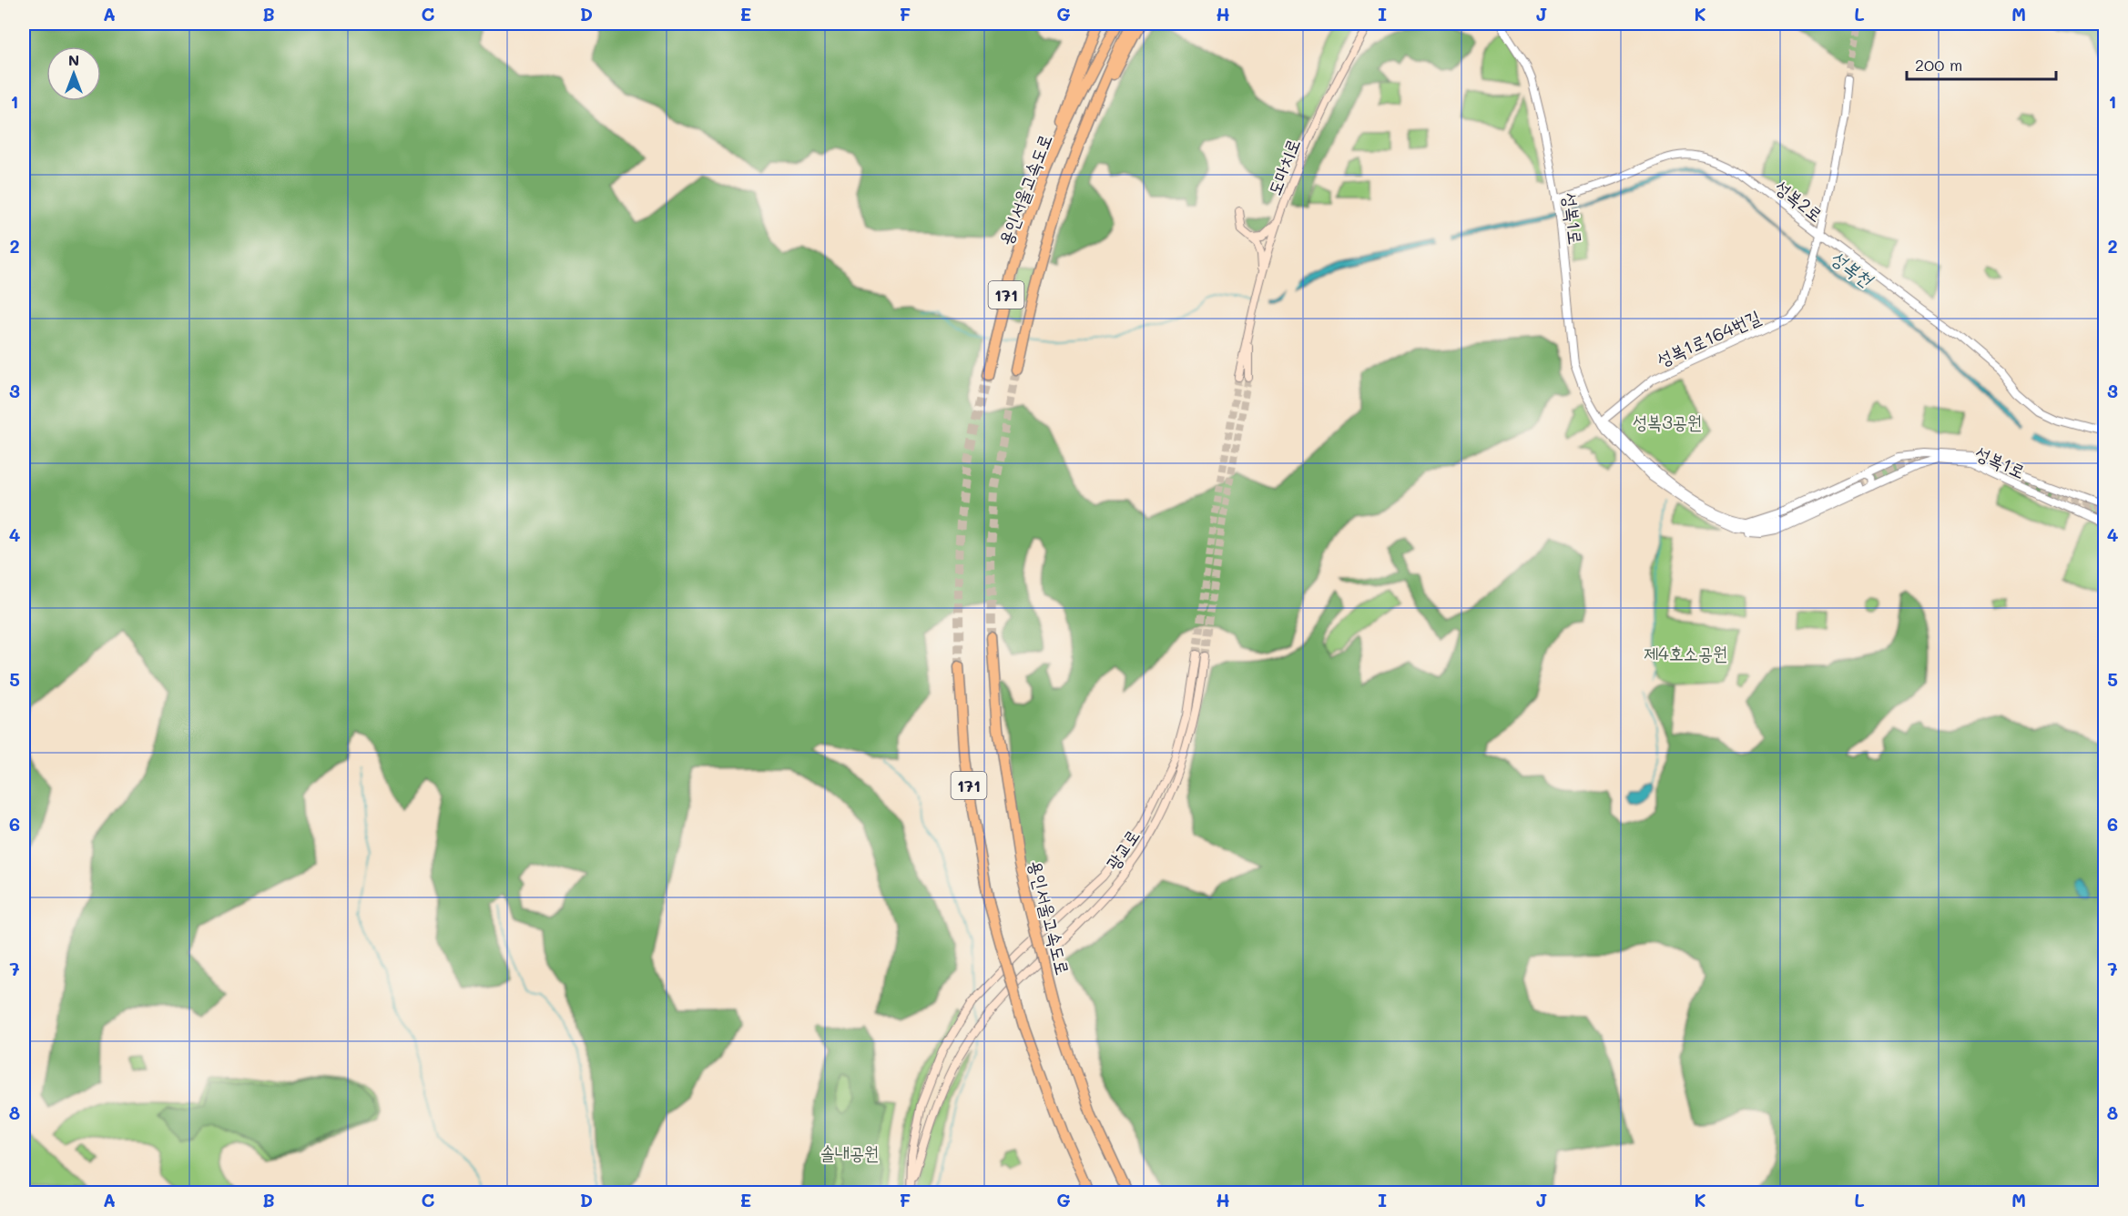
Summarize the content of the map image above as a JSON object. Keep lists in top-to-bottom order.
{
  "streets": {
    "highway": ["용인서울고속도로", "171"],
    "main road": ["도마치로", "광교로"],
    "street": ["성복2로", "성복1로", "성복1로164번길"]
  },
  "crossings": [
    ["성복2로", "성복1로"],
    ["성복2로", "성복1로164번길"],
    ["성복1로", "성복1로164번길"]
  ],
  "water": ["성복천"],
  "parks": ["성복3공원", "제4호소공원", "솔내공원"],
  "scale_bar": "200 m",
  "north": "top",
  "grid": {
    "columns": [
      "A",
      "B",
      "C",
      "D",
      "E",
      "F",
      "G",
      "H",
      "I",
      "J",
      "K",
      "L",
      "M"
    ],
    "rows": [
      "1",
      "2",
      "3",
      "4",
      "5",
      "6",
      "7",
      "8"
    ]
  }
}
